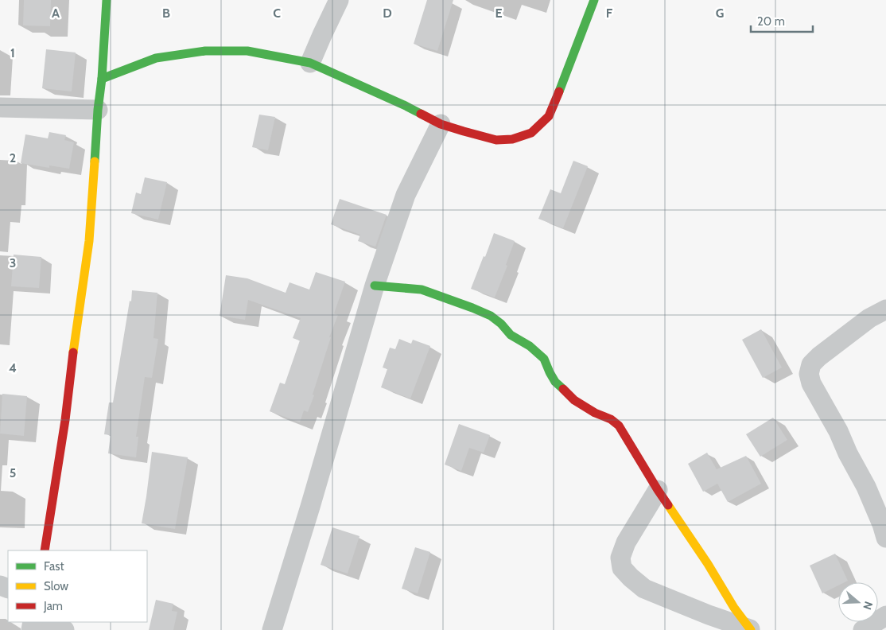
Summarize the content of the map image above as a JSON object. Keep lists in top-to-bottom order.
{
  "legend": ["Fast", "Slow", "Jam"],
  "scale_bar": "20 m",
  "north": "right",
  "grid": {
    "columns": [
      "A",
      "B",
      "C",
      "D",
      "E",
      "F",
      "G"
    ],
    "rows": [
      "1",
      "2",
      "3",
      "4",
      "5"
    ]
  }
}
